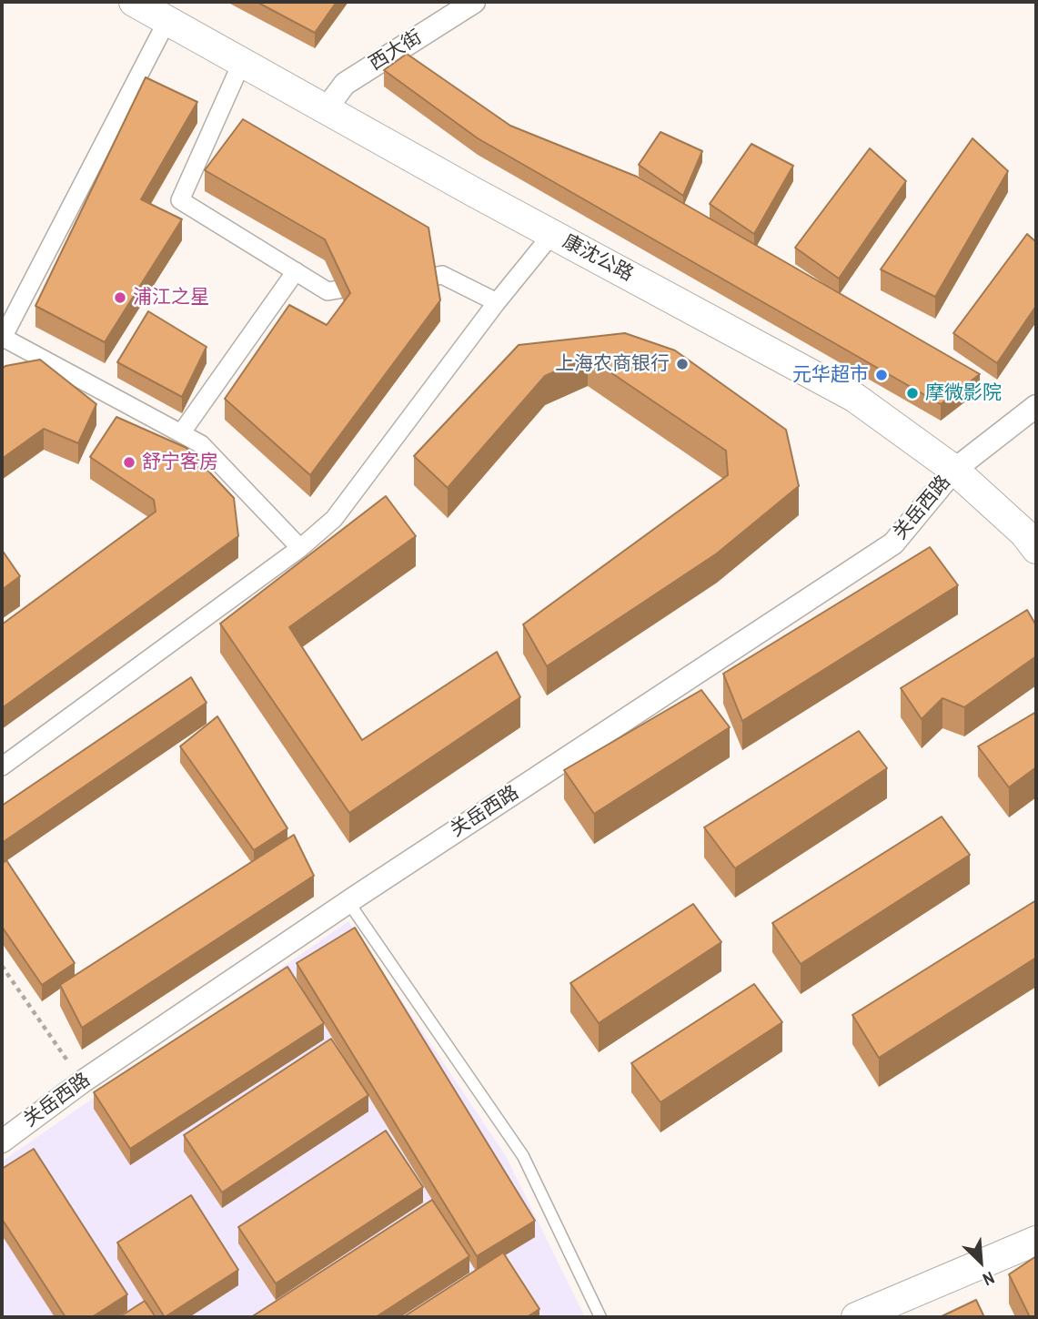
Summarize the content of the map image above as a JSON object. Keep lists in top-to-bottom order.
{
  "streets": {
    "street": ["西大街", "康沈公路", "关岳西路"]
  },
  "crossings": [
    ["西大街", "康沈公路"],
    ["康沈公路", "关岳西路"]
  ],
  "places": [
    "浦江之星",
    "上海农商银行",
    "元华超市",
    "摩微影院",
    "舒宁客房"
  ],
  "north": "bottom right"
}
